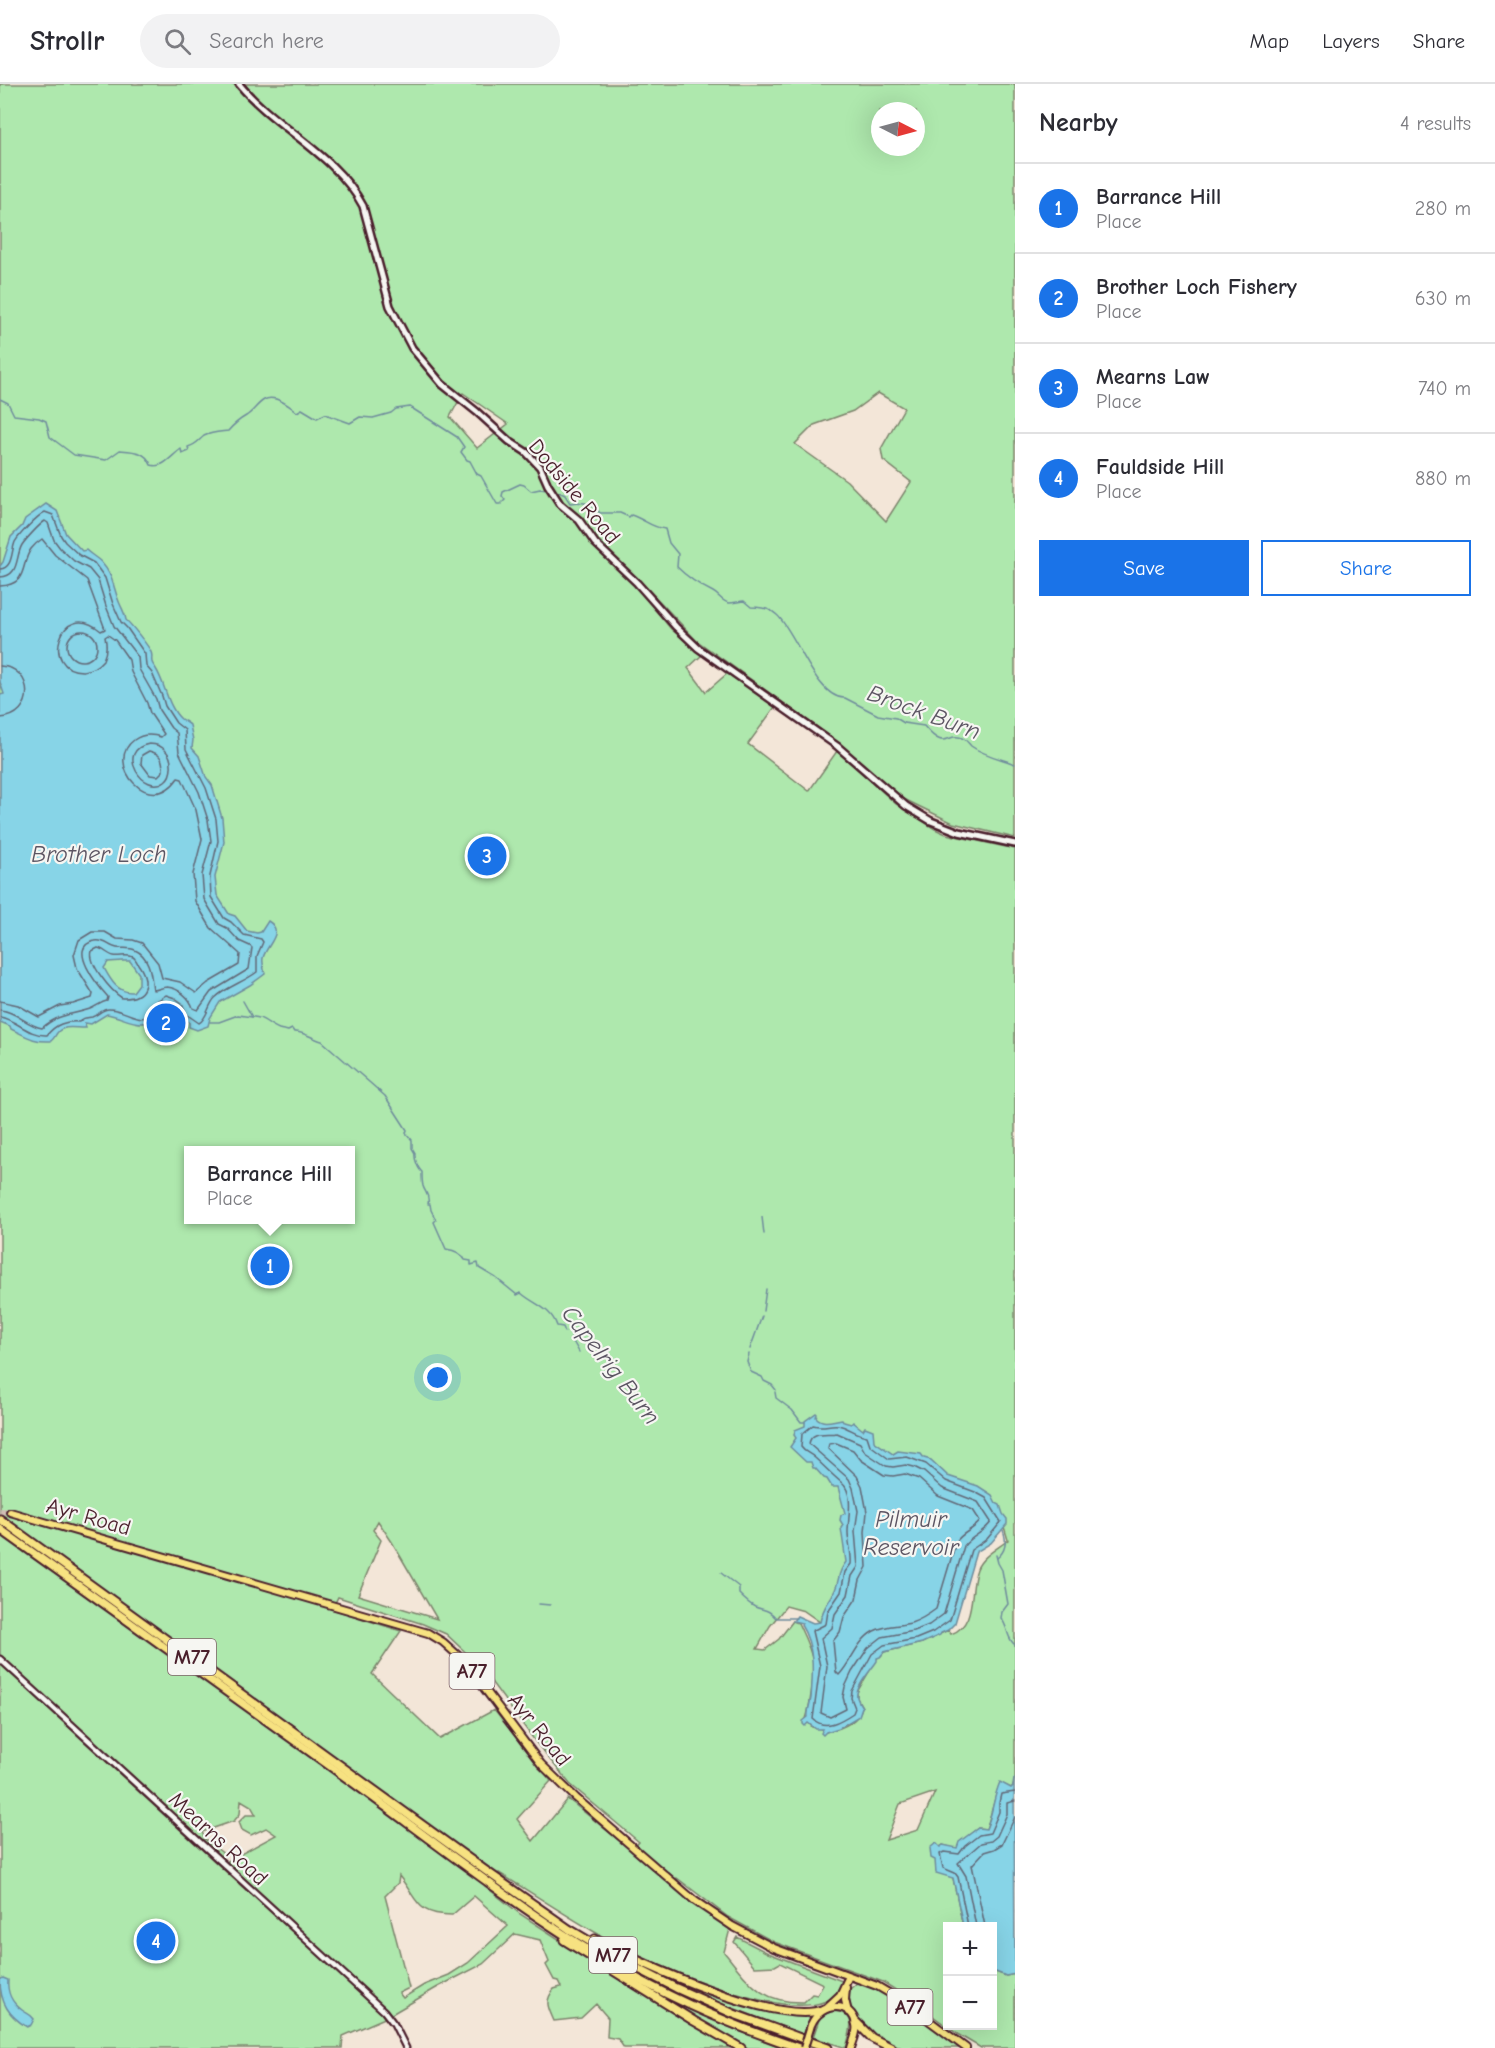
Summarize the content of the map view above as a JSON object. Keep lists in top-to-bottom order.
{
  "streets": {
    "highway": ["M77"],
    "main road": ["Dodside Road", "Ayr Road", "A77"],
    "street": ["Mearns Road"]
  },
  "water": [
    "Brock Burn",
    "Brother Loch",
    "Capelrig Burn",
    "Pilmuir Reservoir"
  ],
  "north": "right",
  "page": {
    "header": "Strollr",
    "search": "Search here",
    "nav": ["Map", "Layers", "Share"],
    "heading": ["Nearby", "4 results"],
    "list": [
      {
        "mark": "1",
        "name": "Barrance Hill",
        "note": "Place",
        "value": "280 m"
      },
      {
        "mark": "2",
        "name": "Brother Loch Fishery",
        "note": "Place",
        "value": "630 m"
      },
      {
        "mark": "3",
        "name": "Mearns Law",
        "note": "Place",
        "value": "740 m"
      },
      {
        "mark": "4",
        "name": "Fauldside Hill",
        "note": "Place",
        "value": "880 m"
      }
    ],
    "buttons": ["Save", "Share"],
    "pins": [
      "3",
      "2",
      "1",
      "4"
    ],
    "popup": ["Barrance Hill", "Place"],
    "map_buttons": ["+", "−"]
  }
}
